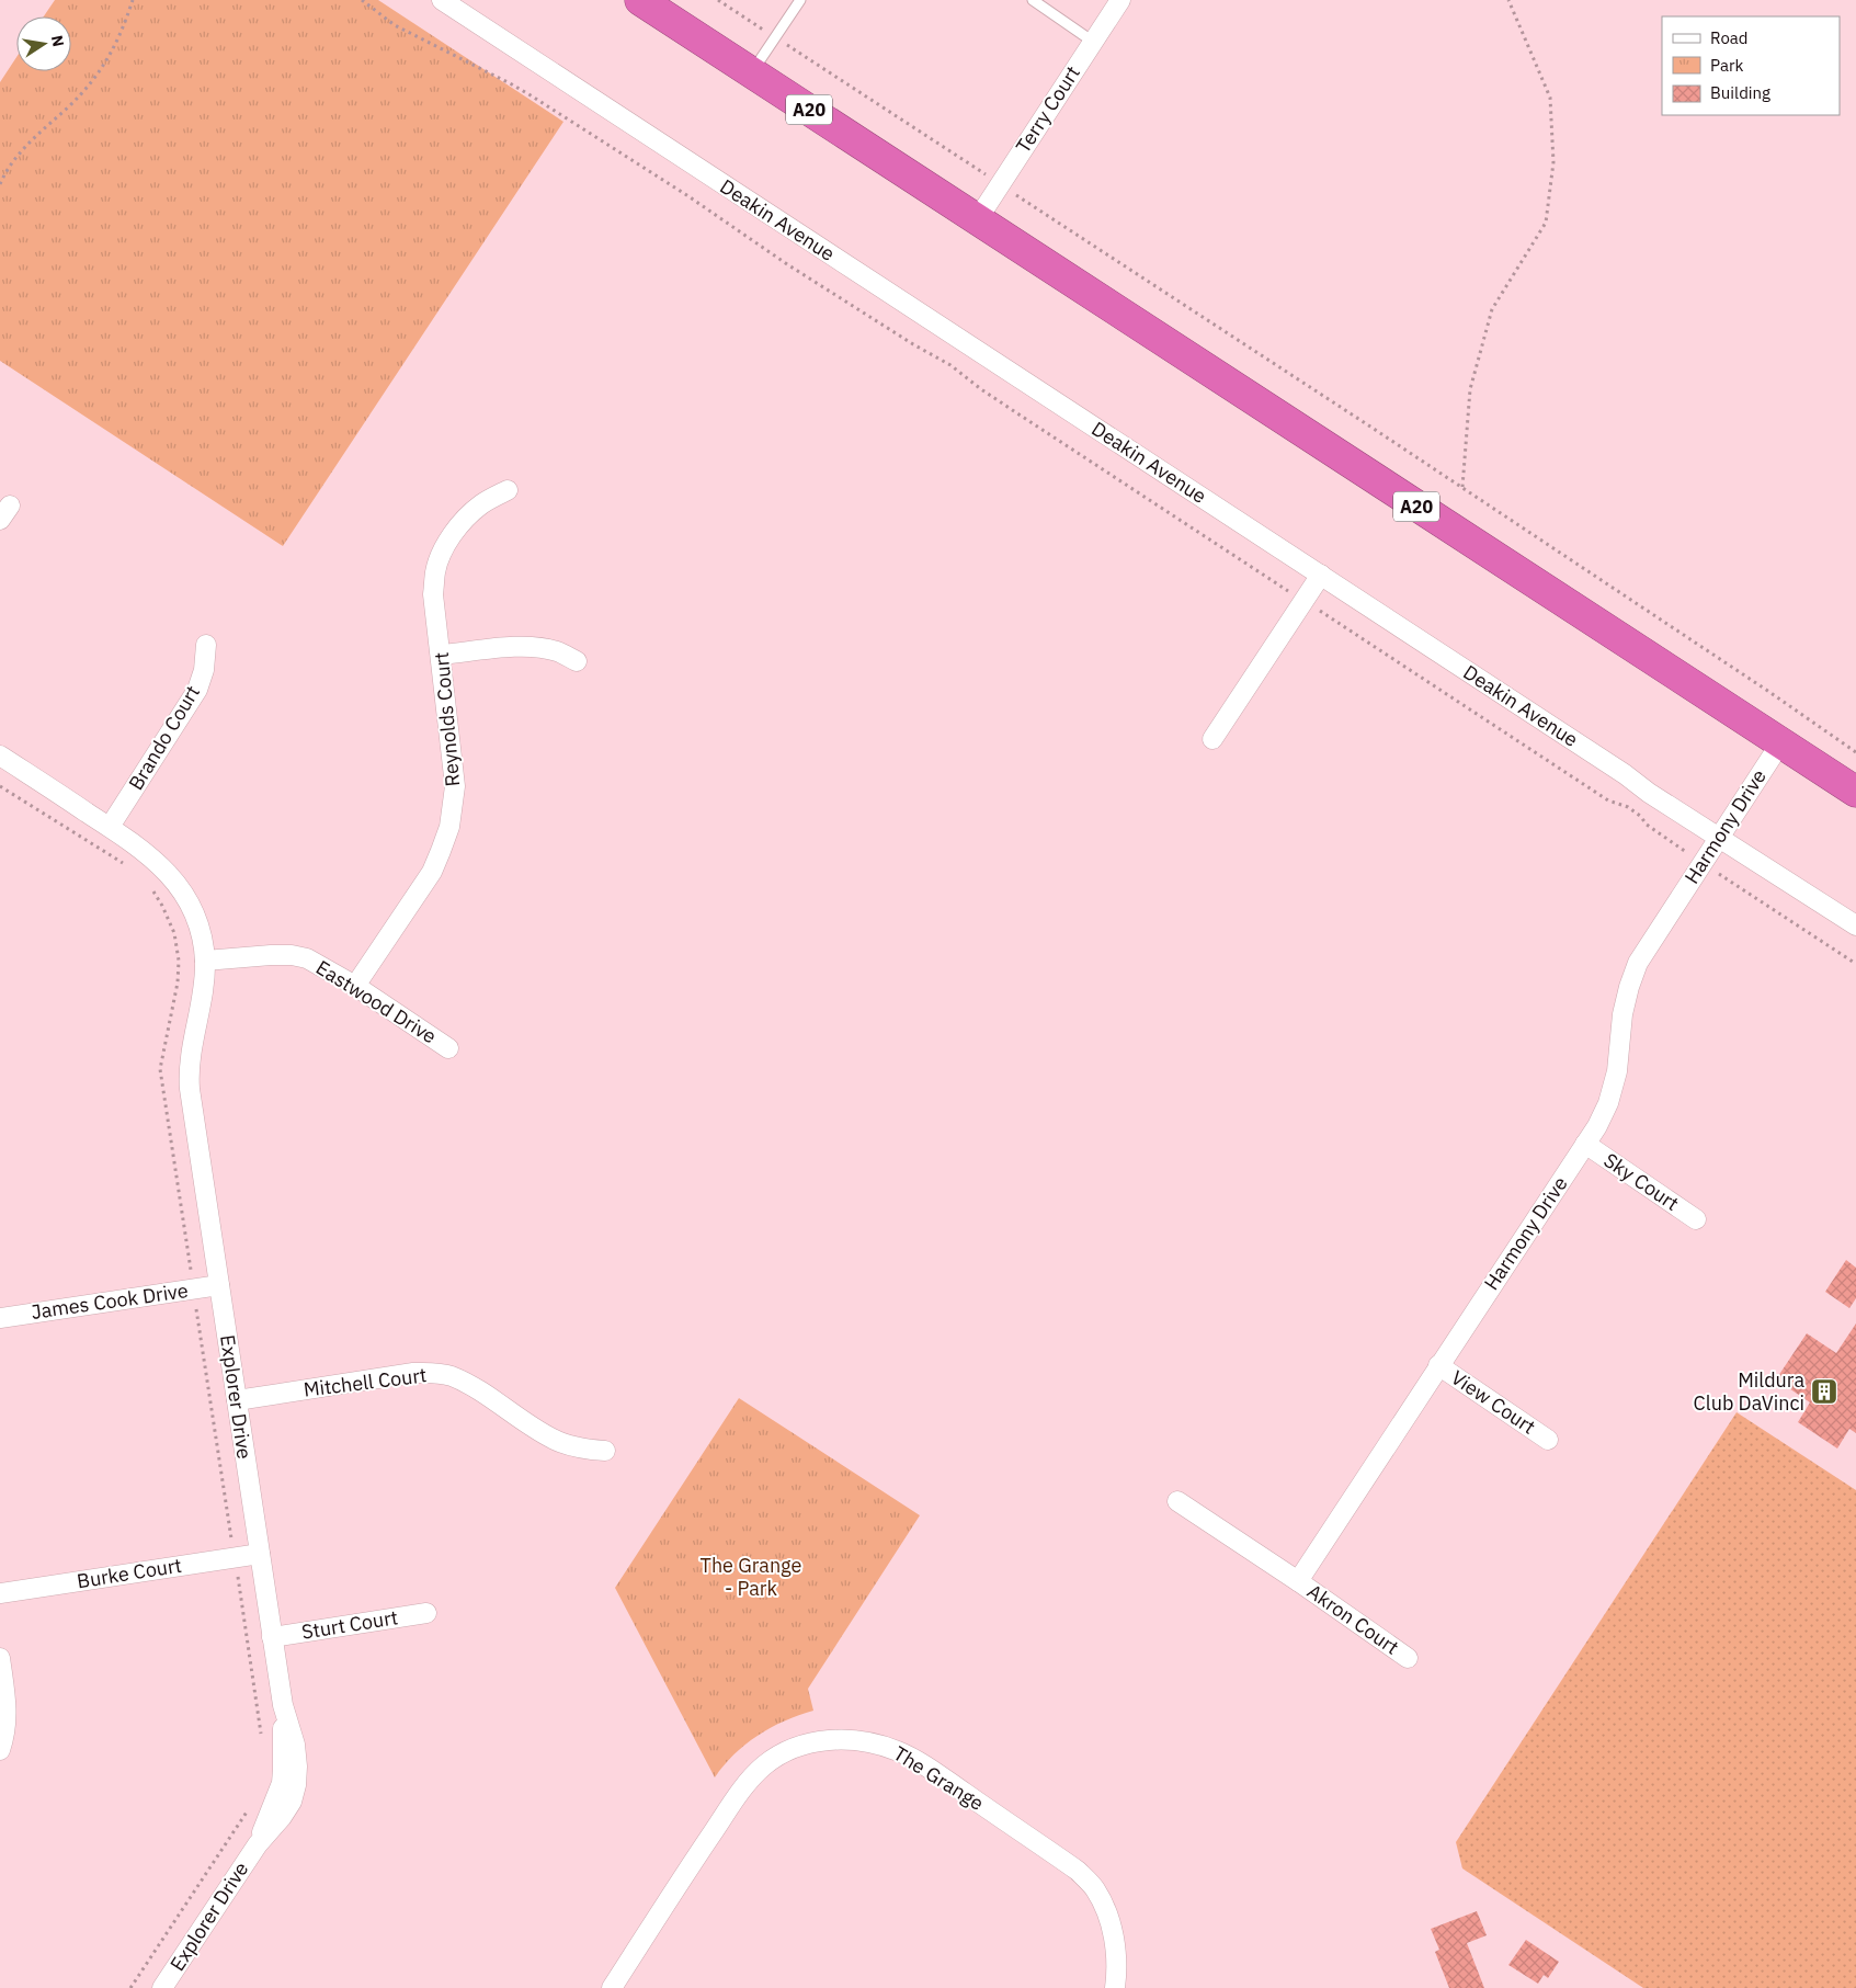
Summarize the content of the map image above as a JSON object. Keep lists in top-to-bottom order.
{
  "streets": {
    "highway": ["A20"],
    "street": [
      "Terry Court",
      "Deakin Avenue",
      "Reynolds Court",
      "Brando Court",
      "Harmony Drive",
      "Eastwood Drive",
      "Sky Court",
      "James Cook Drive",
      "Mitchell Court",
      "Explorer Drive",
      "View Court",
      "Burke Court",
      "Akron Court",
      "Sturt Court",
      "The Grange"
    ]
  },
  "crossings": [
    ["A20", "Terry Court"],
    ["A20", "Harmony Drive"],
    ["Deakin Avenue", "Harmony Drive"],
    ["Reynolds Court", "Eastwood Drive"],
    ["Brando Court", "Explorer Drive"],
    ["Harmony Drive", "Sky Court"],
    ["Harmony Drive", "View Court"],
    ["Harmony Drive", "Akron Court"],
    ["Eastwood Drive", "Explorer Drive"],
    ["James Cook Drive", "Explorer Drive"],
    ["Mitchell Court", "Explorer Drive"],
    ["Explorer Drive", "Burke Court"],
    ["Explorer Drive", "Sturt Court"]
  ],
  "parks": ["The Grange - Park"],
  "places": {
    "building": ["Mildura Club DaVinci"]
  },
  "legend": ["Road", "Park", "Building"],
  "north": "right"
}
